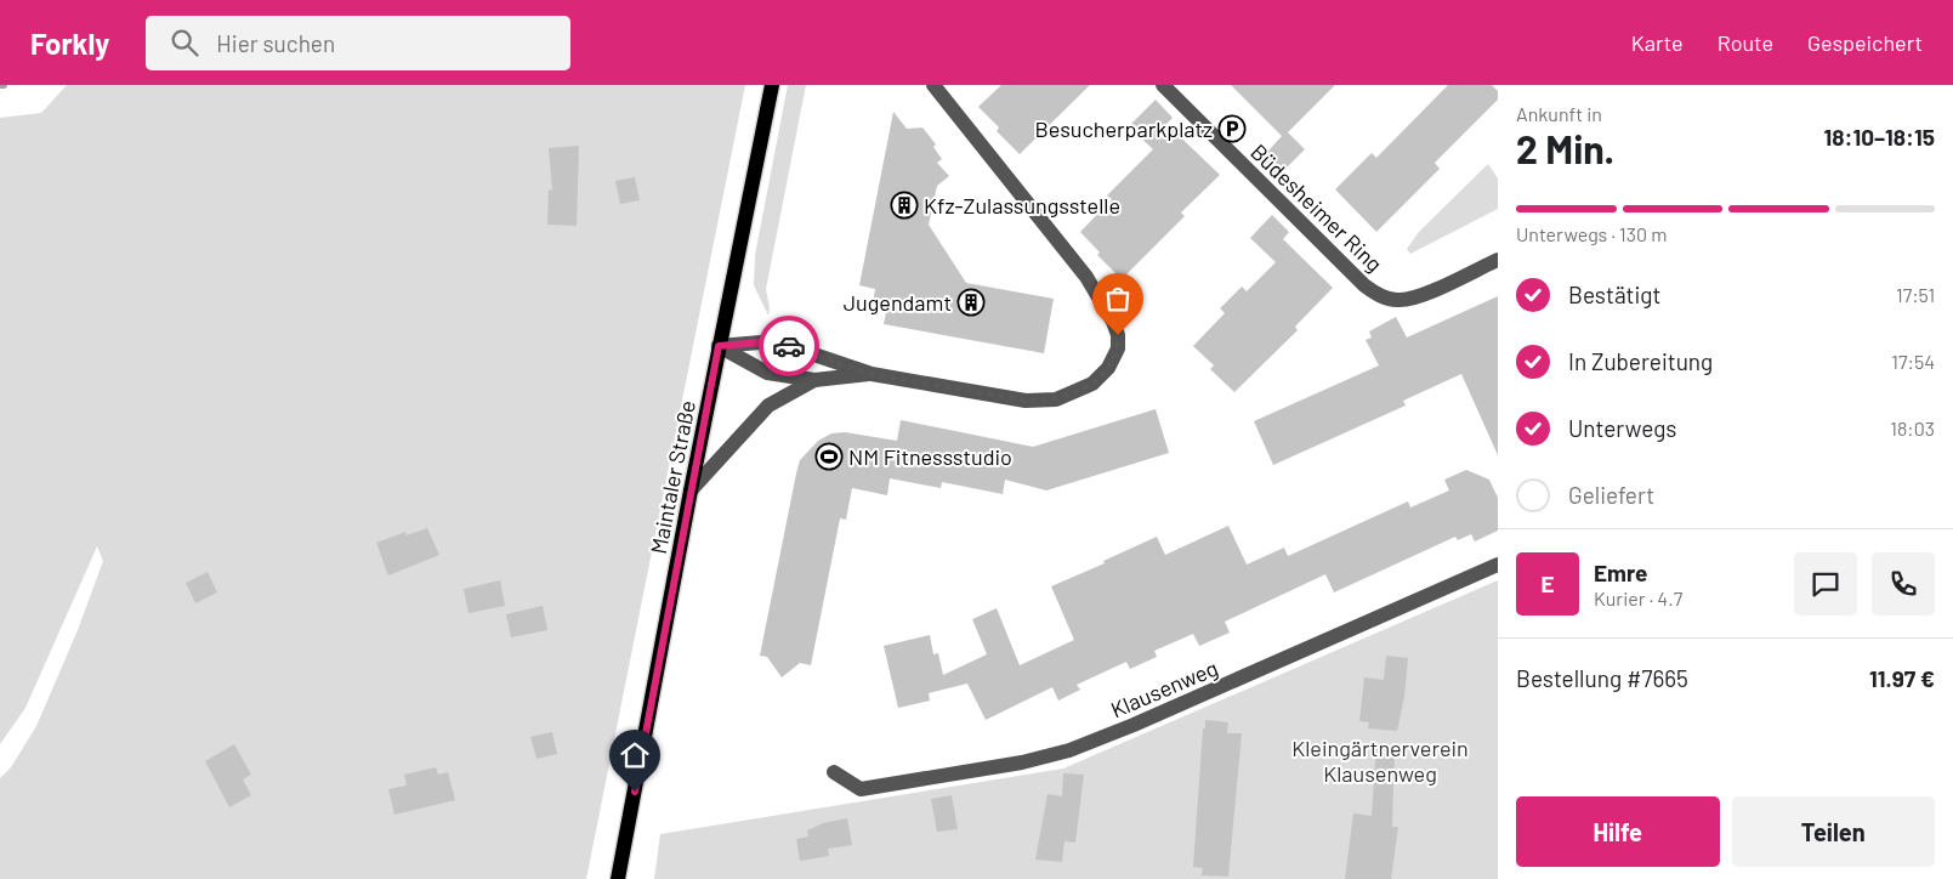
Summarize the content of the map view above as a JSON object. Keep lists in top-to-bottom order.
{
  "streets": {
    "main road": ["Maintaler Straße"],
    "street": ["Büdesheimer Ring", "Klausenweg"]
  },
  "parks": ["Kleingärtnerverein Klausenweg"],
  "places": {
    "parking": ["Besucherparkplatz"],
    "building": ["Kfz-Zulassungsstelle", "Jugendamt"],
    "sports": ["NM Fitnessstudio"]
  },
  "page": {
    "header": "Forkly",
    "search": "Hier suchen",
    "nav": ["Karte", "Route", "Gespeichert"],
    "heading": ["2 Min.", "Ankunft in", "18:10–18:15"],
    "panel": [
      "Emre",
      "Kurier · 4.7",
      "Bestellung #7665",
      "11.97 €"
    ],
    "bar": "Unterwegs · 130 m",
    "list": [
      ["Bestätigt", "17:51"],
      ["In Zubereitung", "17:54"],
      ["Unterwegs", "18:03"],
      "Geliefert"
    ],
    "round": "E",
    "buttons": ["Hilfe", "Teilen"]
  }
}
